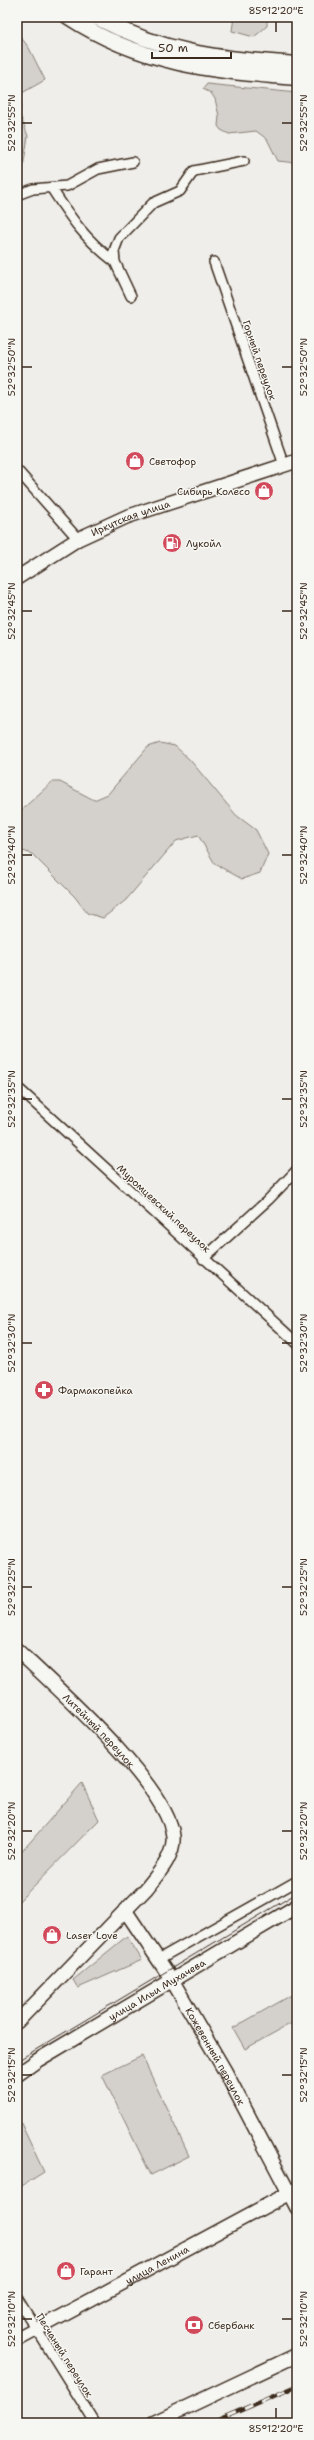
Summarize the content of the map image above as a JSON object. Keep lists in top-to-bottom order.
{
  "streets": {
    "main road": [
      "Иркутская улица",
      "Литейный переулок",
      "улица Ильи Мухачева",
      "Кожевенный переулок",
      "улица Ленина"
    ],
    "street": ["Горный переулок", "Муромцевский переулок", "Песчаный переулок"]
  },
  "crossings": [
    ["Горный переулок", "Иркутская улица"],
    ["Литейный переулок", "Кожевенный переулок"],
    ["улица Ильи Мухачева", "Кожевенный переулок"],
    ["Кожевенный переулок", "улица Ленина"],
    ["улица Ленина", "Песчаный переулок"]
  ],
  "places": {
    "shop": [
      "Светофор",
      "Сибирь Колесо",
      "Laser Love",
      "Гарант"
    ],
    "fuel station": ["Лукойл"],
    "pharmacy": ["Фармакопейка"],
    "bank": ["Сбербанк"]
  },
  "scale_bar": "50 m",
  "coordinates": [
    "85°12'20\"E",
    "52°32'55\"N",
    "52°32'50\"N",
    "52°32'45\"N",
    "52°32'40\"N",
    "52°32'35\"N",
    "52°32'30\"N",
    "52°32'25\"N",
    "52°32'20\"N",
    "52°32'15\"N",
    "52°32'10\"N"
  ]
}
